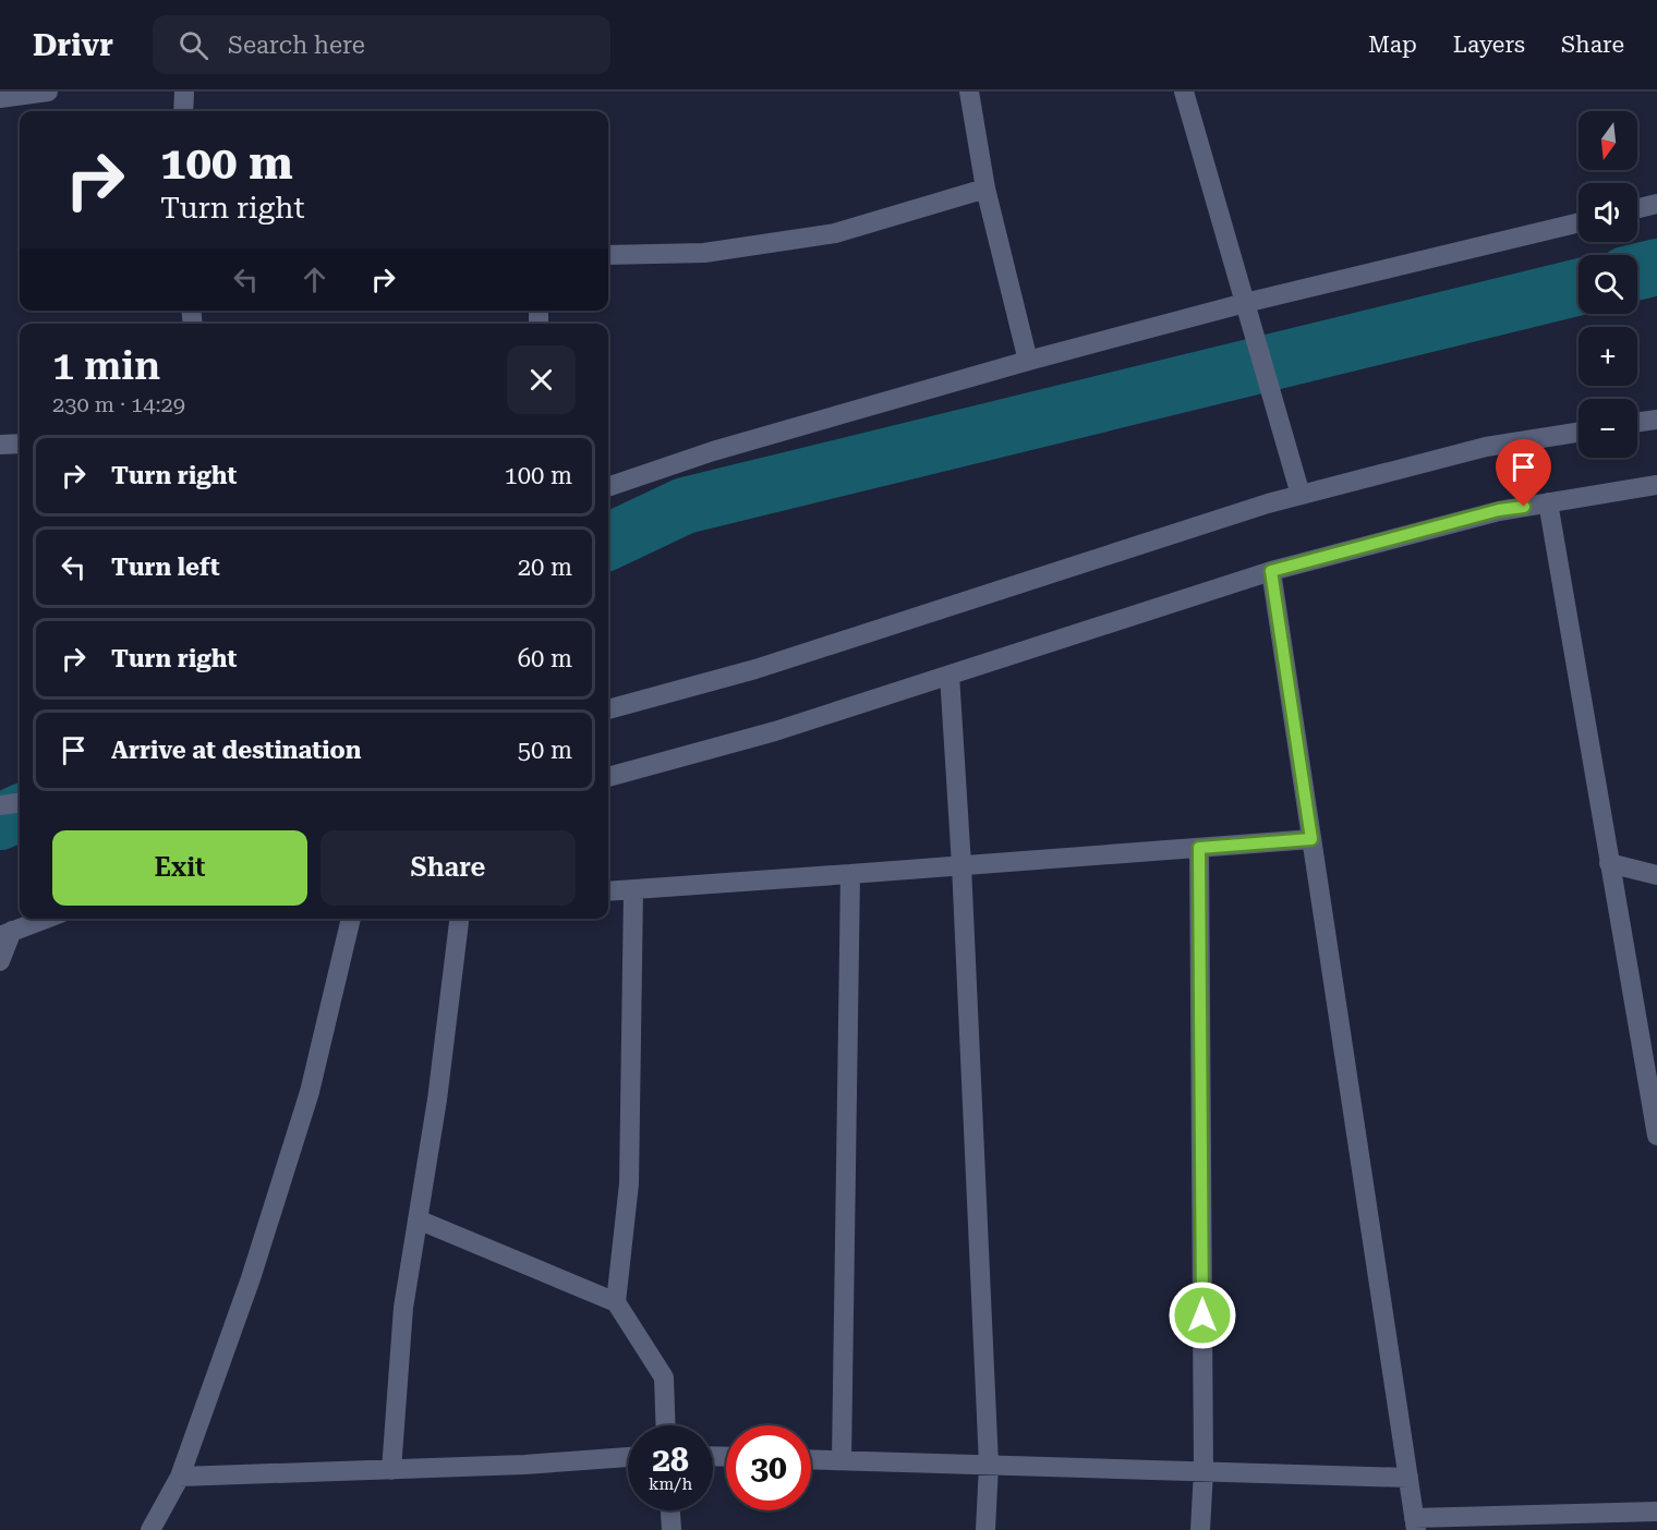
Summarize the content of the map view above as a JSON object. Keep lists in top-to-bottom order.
{
  "north": "bottom",
  "page": {
    "header": "Drivr",
    "search": "Search here",
    "nav": ["Map", "Layers", "Share"],
    "map_buttons": ["+", "−"],
    "turn": ["100 m", "Turn right"],
    "heading": ["1 min", "230 m · 14:29"],
    "list": [
      {
        "name": "Turn right",
        "value": "100 m"
      },
      {
        "name": "Turn left",
        "value": "20 m"
      },
      {
        "name": "Turn right",
        "value": "60 m"
      },
      {
        "name": "Arrive at destination",
        "value": "50 m"
      }
    ],
    "buttons": ["Exit", "Share"],
    "speed": "28 km/h",
    "limit": "30"
  }
}
